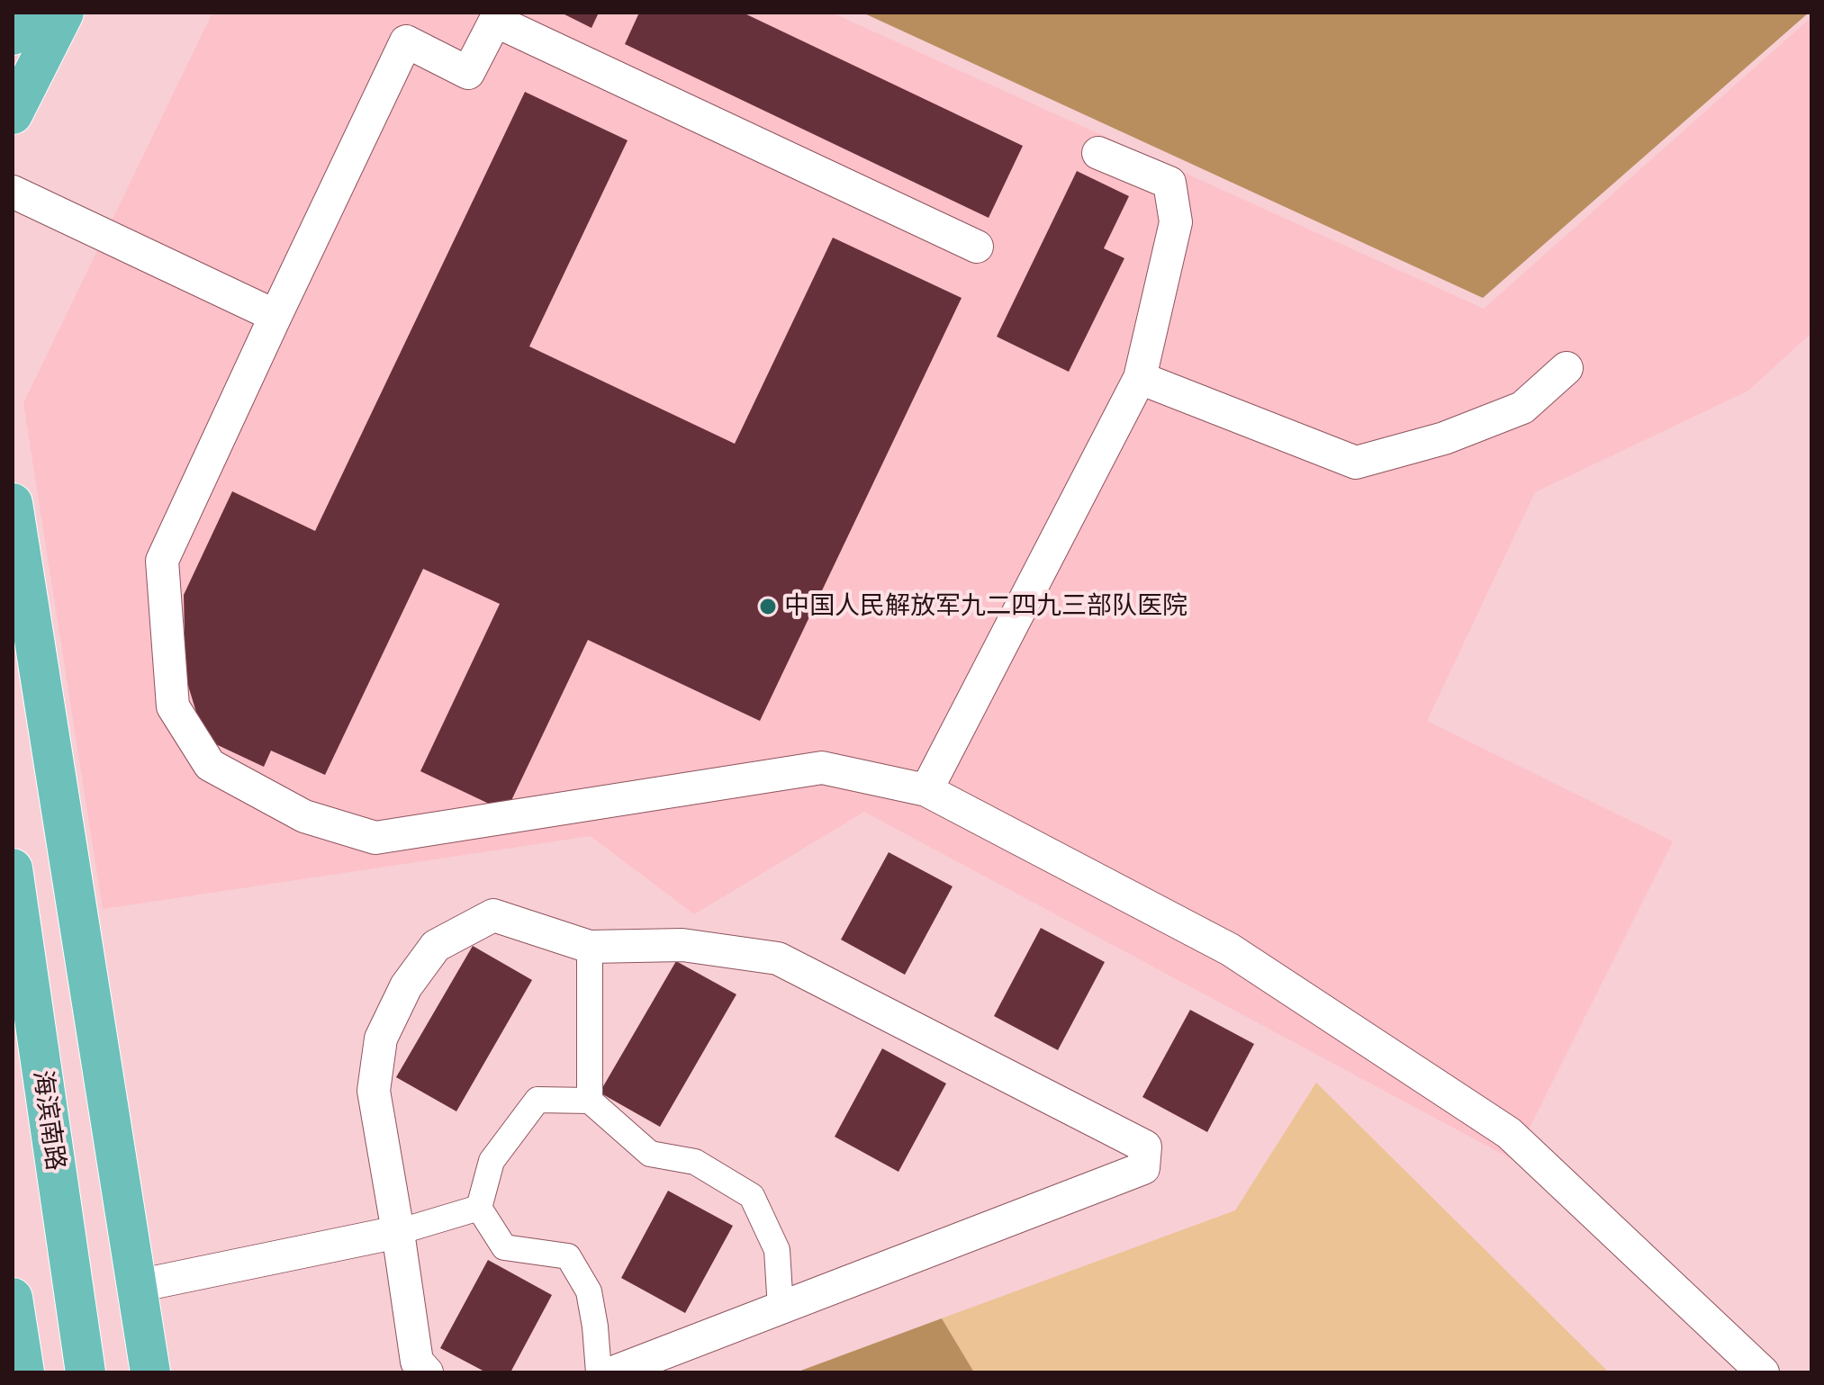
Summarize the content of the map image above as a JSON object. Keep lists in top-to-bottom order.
{
  "streets": {
    "highway": ["海滨南路"]
  },
  "places": ["中国人民解放军九二四九三部队医院"]
}
